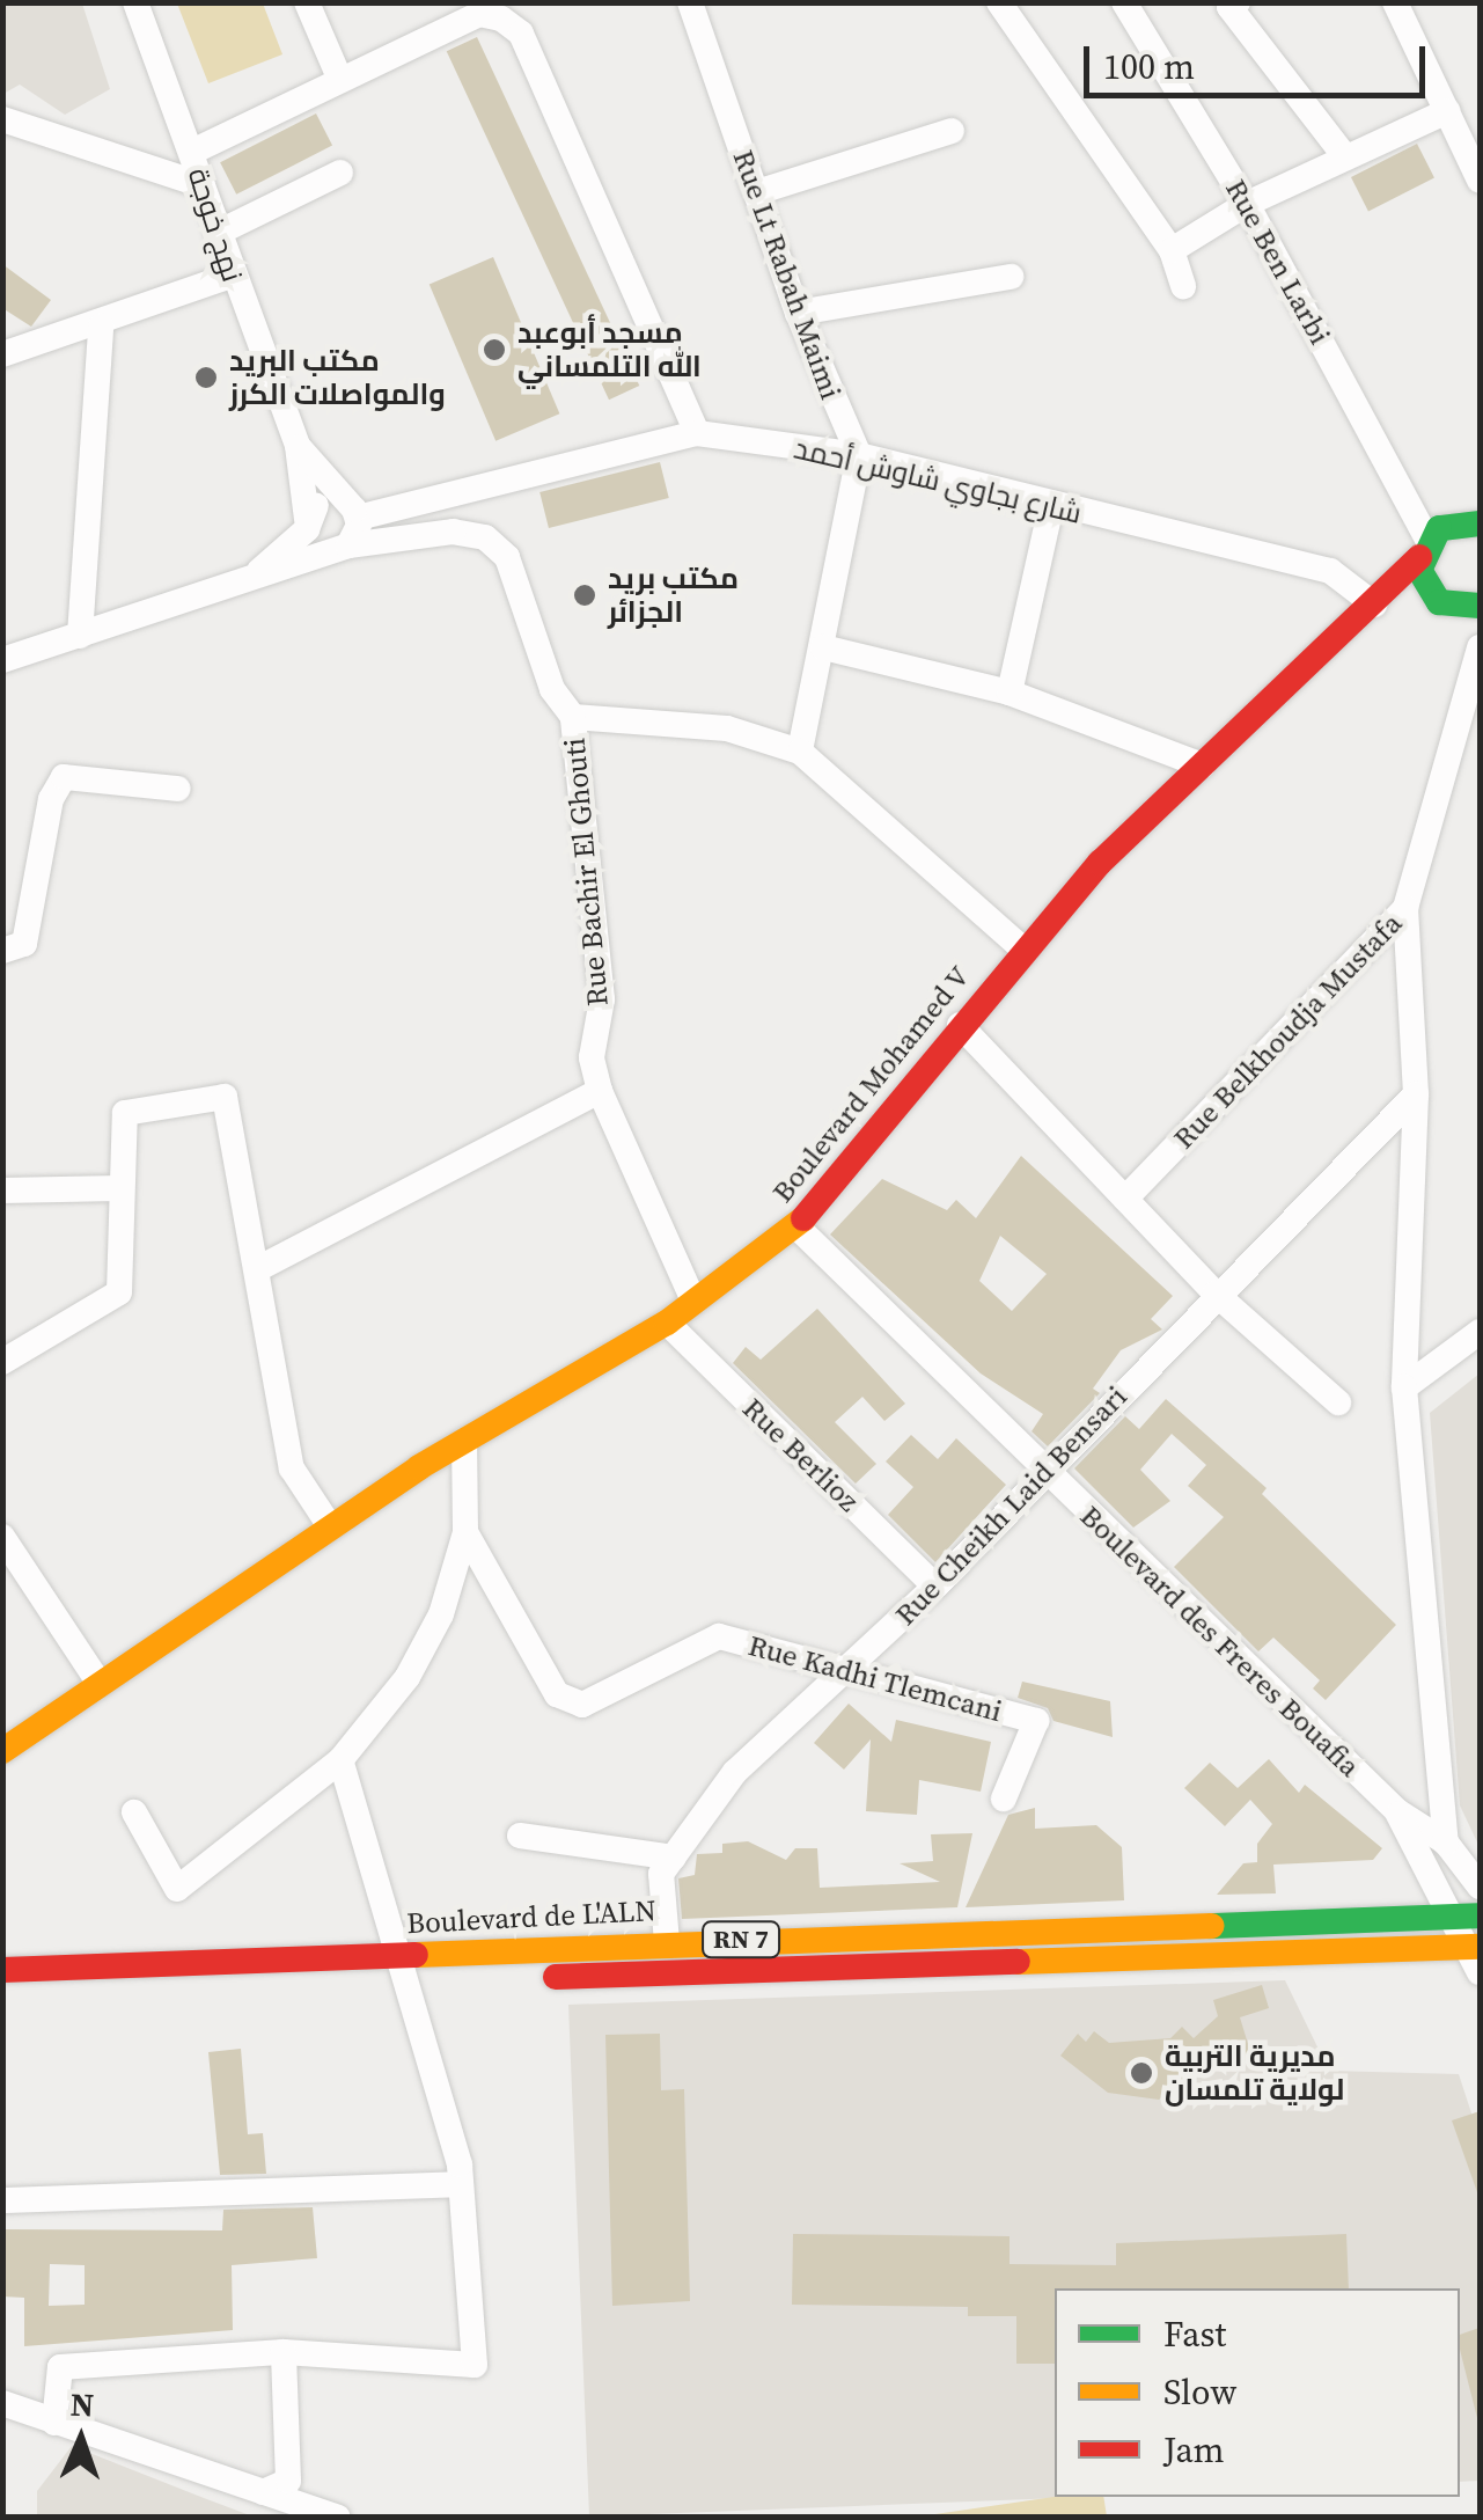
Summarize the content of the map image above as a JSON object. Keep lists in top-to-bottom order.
{
  "streets": {
    "main road": ["Boulevard Mohamed V", "Boulevard de L'ALN", "RN 7"],
    "street": [
      "نهج خوجة",
      "Rue Ben Larbi",
      "Rue Lt Rabah Maimi",
      "شارع بجاوي شاوش أحمد",
      "Rue Bachir El Ghouti",
      "Rue Belkhoudja Mustafa",
      "Rue Berlioz",
      "Rue Cheikh Laid Bensari",
      "Boulevard des Freres Bouafia",
      "Rue Kadhi Tlemcani"
    ]
  },
  "crossings": [
    ["نهج خوجة", "شارع بجاوي شاوش أحمد"],
    ["Rue Ben Larbi", "Boulevard Mohamed V"],
    ["Rue Lt Rabah Maimi", "شارع بجاوي شاوش أحمد"],
    ["شارع بجاوي شاوش أحمد", "Boulevard Mohamed V"],
    ["Rue Belkhoudja Mustafa", "Rue Cheikh Laid Bensari"],
    ["Boulevard Mohamed V", "Rue Berlioz"],
    ["Boulevard Mohamed V", "Boulevard des Freres Bouafia"],
    ["Rue Berlioz", "Rue Cheikh Laid Bensari"],
    ["Rue Cheikh Laid Bensari", "Boulevard des Freres Bouafia"],
    ["Rue Cheikh Laid Bensari", "Rue Kadhi Tlemcani"],
    ["Rue Cheikh Laid Bensari", "Boulevard de L'ALN"]
  ],
  "places": [
    "مسجد أبوعبد الله التلمساني",
    "مكتب البريد والمواصلات الكرز",
    "مكتب بريد الجزائر",
    "مديرية التربية لولاية تلمسان"
  ],
  "legend": ["Fast", "Slow", "Jam"],
  "scale_bar": "100 m",
  "north": "top"
}
